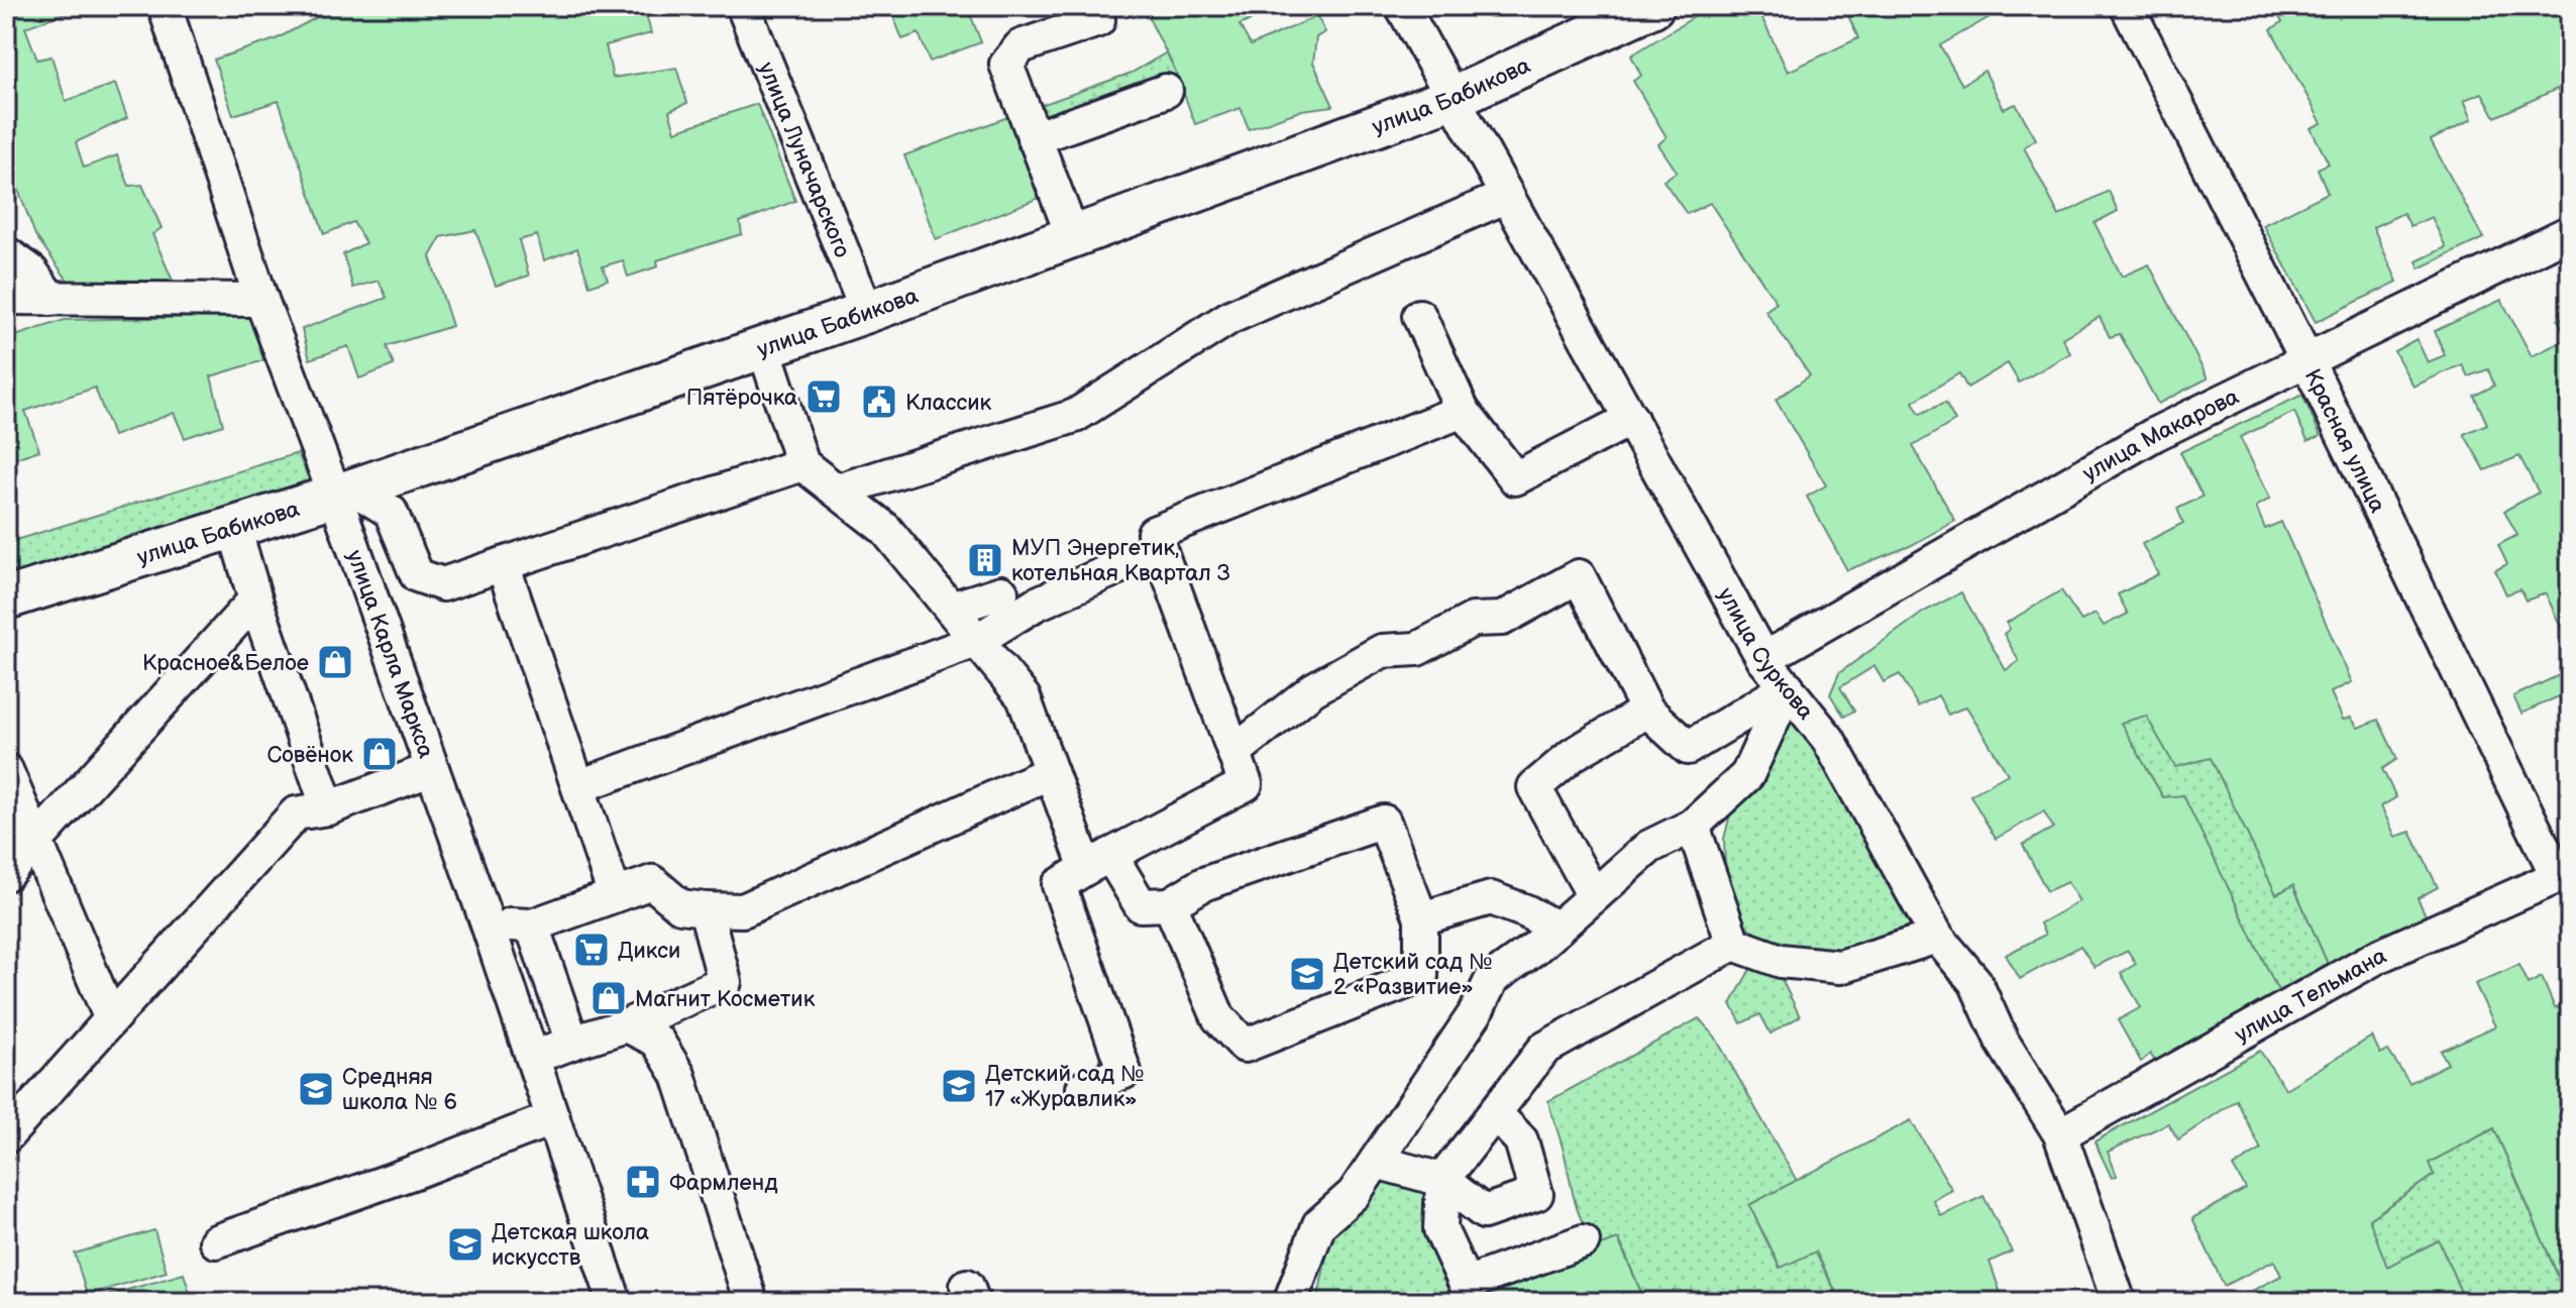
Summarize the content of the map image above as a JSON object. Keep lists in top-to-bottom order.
{
  "streets": {
    "main road": ["улица Бабикова"],
    "street": [
      "улица Луначарского",
      "улица Макарова",
      "Красная улица",
      "улица Суркова",
      "улица Карла Маркса",
      "улица Тельмана"
    ]
  },
  "crossings": [
    ["улица Бабикова", "улица Луначарского"],
    ["улица Бабикова", "улица Суркова"],
    ["улица Бабикова", "улица Карла Маркса"],
    ["улица Макарова", "Красная улица"],
    ["улица Макарова", "улица Суркова"],
    ["Красная улица", "улица Тельмана"],
    ["улица Суркова", "улица Тельмана"]
  ],
  "places": {
    "supermarket": ["Пятёрочка", "Дикси"],
    "public building": ["Классик"],
    "building": ["МУП Энергетик, котельная Квартал З"],
    "shop": ["Красное&Белое", "Совёнок", "Магнит Косметик"],
    "school or university": [
      "Детский сад № 2 «Развитие»",
      "Детский сад № 17 «Журавлик»",
      "Средняя школа № 6",
      "Детская школа искусств"
    ],
    "pharmacy": ["Фармленд"]
  }
}
